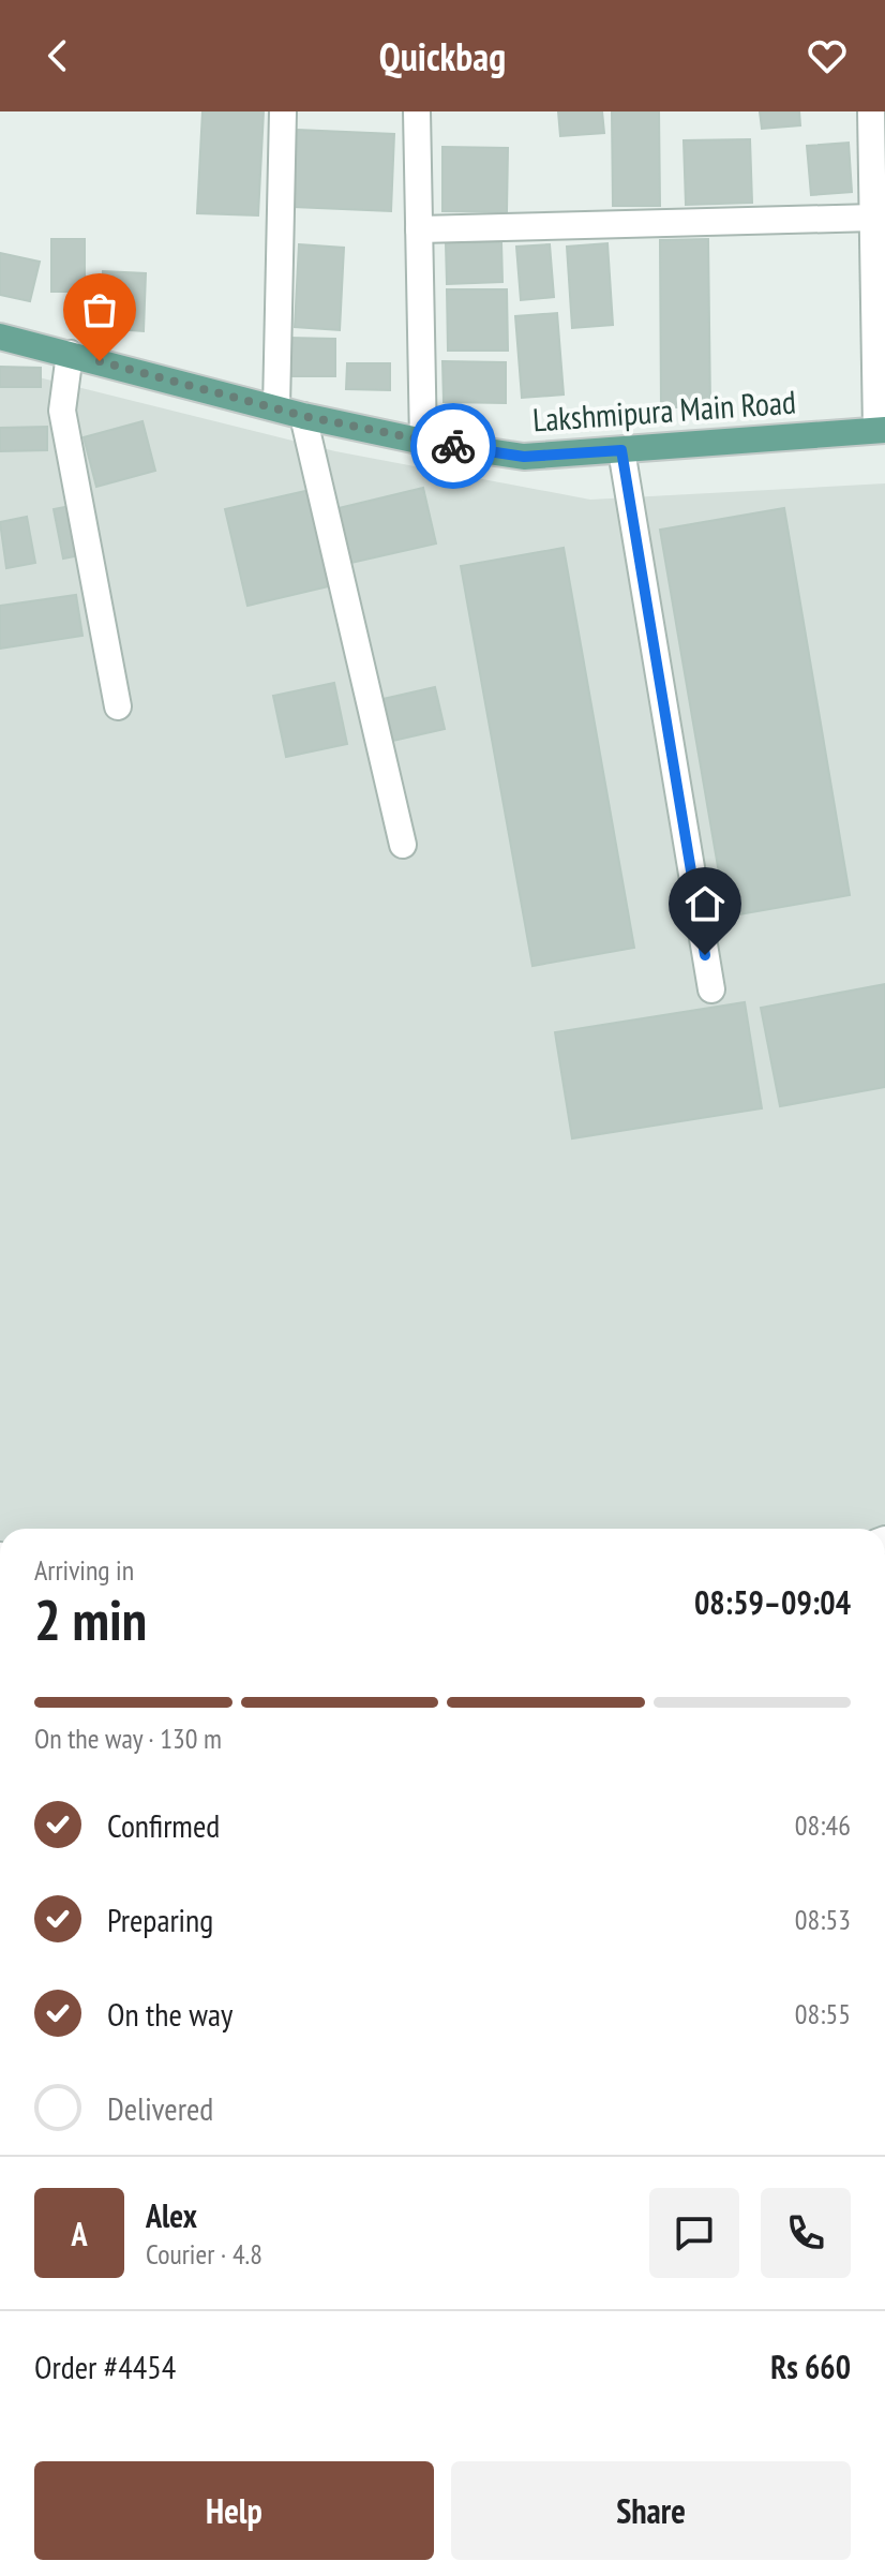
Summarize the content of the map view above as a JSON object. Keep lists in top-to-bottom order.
{
  "streets": {
    "main road": ["Lakshmipura Main Road"]
  },
  "page": {
    "header": "Quickbag",
    "heading": ["2 min", "Arriving in", "08:59–09:04"],
    "panel": [
      "Alex",
      "Courier · 4.8",
      "Order #4454",
      "Rs 660"
    ],
    "bar": "On the way · 130 m",
    "list": [
      ["Confirmed", "08:46"],
      ["Preparing", "08:53"],
      ["On the way", "08:55"],
      "Delivered"
    ],
    "round": "A",
    "buttons": ["Help", "Share"]
  }
}
